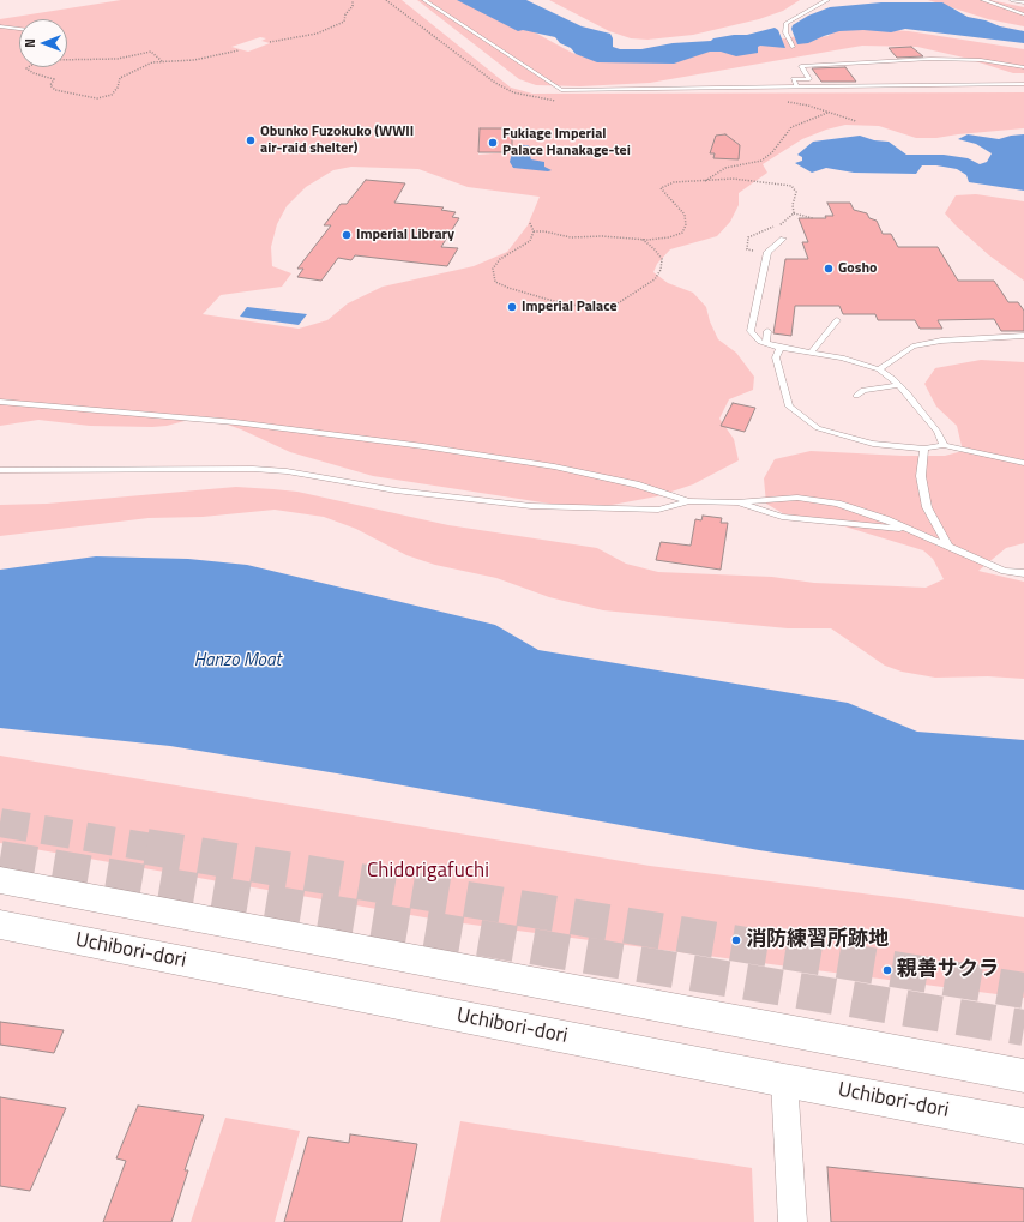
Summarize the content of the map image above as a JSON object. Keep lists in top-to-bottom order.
{
  "streets": {
    "main road": ["Uchibori-dori"]
  },
  "water": ["Hanzo Moat"],
  "parks": ["Chidorigafuchi"],
  "places": [
    "Obunko Fuzokuko (WWII air-raid shelter)",
    "Fukiage Imperial Palace Hanakage-tei",
    "Imperial Library",
    "Gosho",
    "Imperial Palace",
    "消防練習所跡地",
    "親善サクラ"
  ],
  "north": "left"
}
